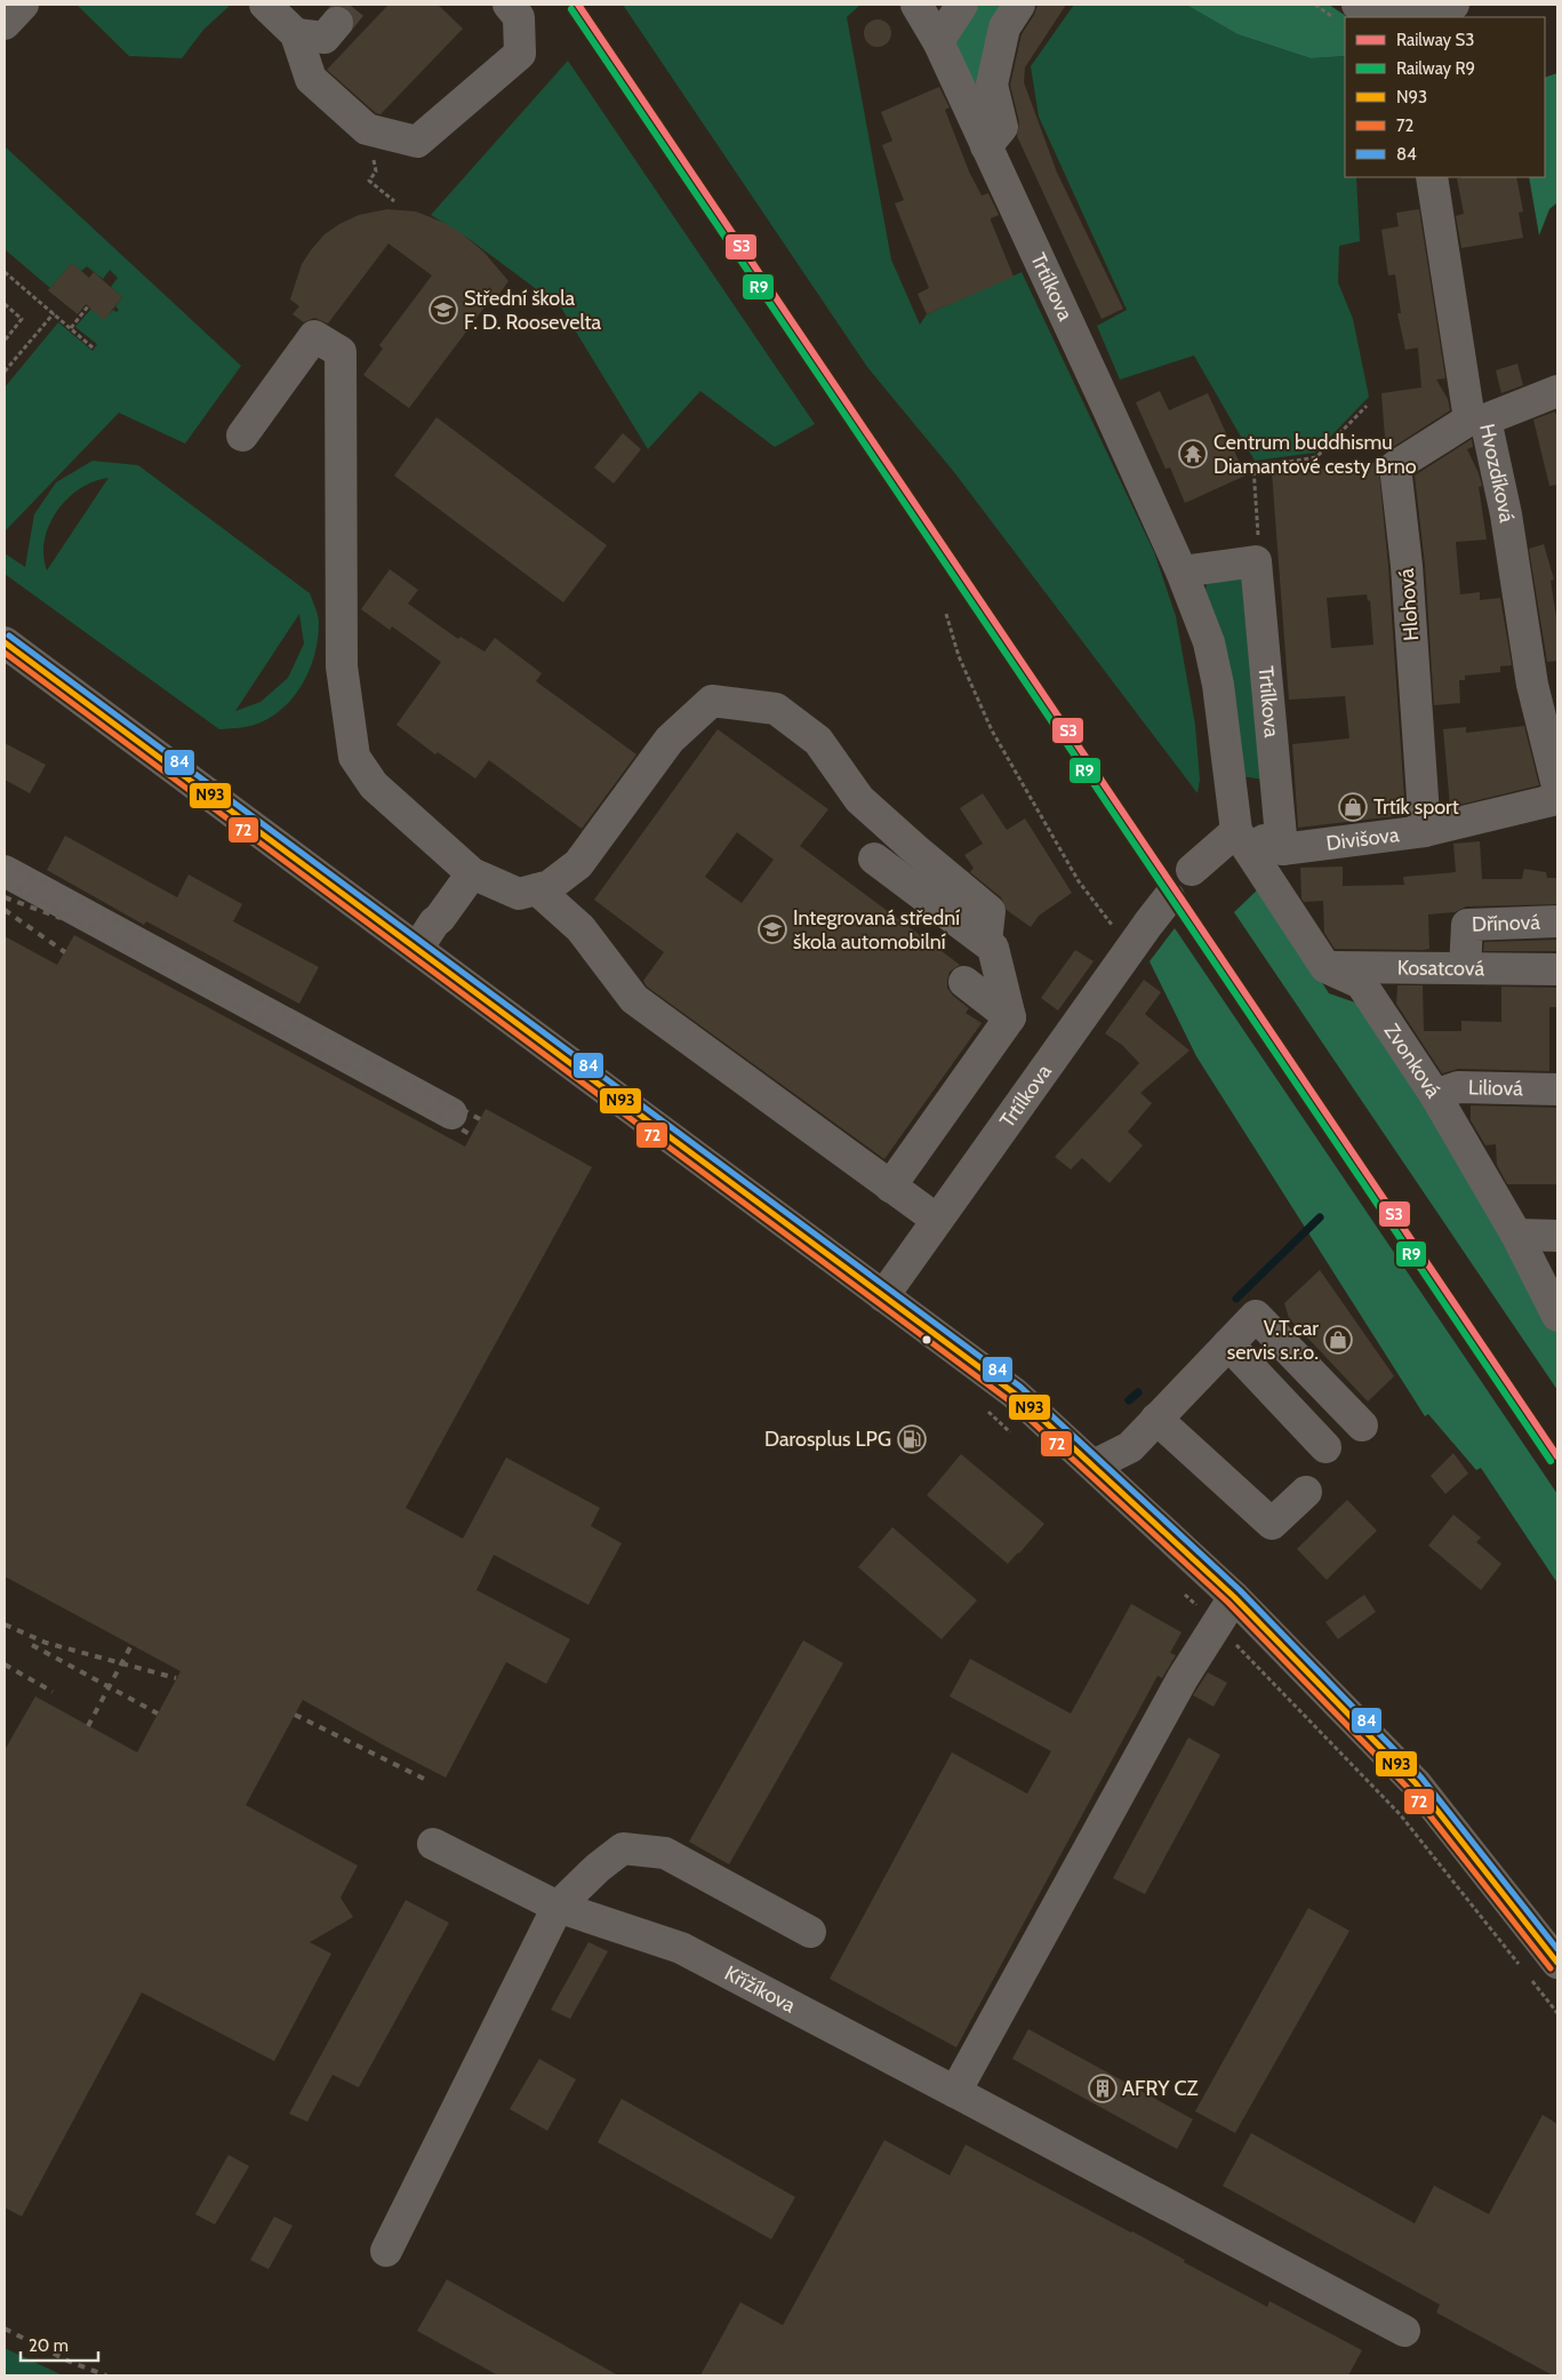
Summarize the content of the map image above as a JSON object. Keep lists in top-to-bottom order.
{
  "streets": {
    "street": [
      "Trtílkova",
      "Hvozdíková",
      "Hlohová",
      "Divišova",
      "Dřínová",
      "Kosatcová",
      "Zvonková",
      "Liliová",
      "Křížíkova"
    ]
  },
  "crossings": [
    ["Trtílkova", "Divišova"],
    ["Hvozdíková", "Hlohová"],
    ["Hlohová", "Divišova"],
    ["Dřínová", "Kosatcová"],
    ["Kosatcová", "Zvonková"],
    ["Zvonková", "Liliová"]
  ],
  "places": {
    "school or university": ["Střední škola F. D. Roosevelta", "Integrovaná střední škola automobilní"],
    "temple": ["Centrum buddhismu Diamantové cesty Brno"],
    "shop": ["Trtík sport", "V.T.car servis s.r.o."],
    "fuel station": ["Darosplus LPG"],
    "building": ["AFRY CZ"]
  },
  "lines": [
    "rail line S3",
    "rail line R9",
    "transit line 84",
    "transit line N93",
    "transit line 72"
  ],
  "legend": [
    "Railway S3",
    "Railway R9",
    "N93",
    "72",
    "84"
  ],
  "scale_bar": "20 m"
}
